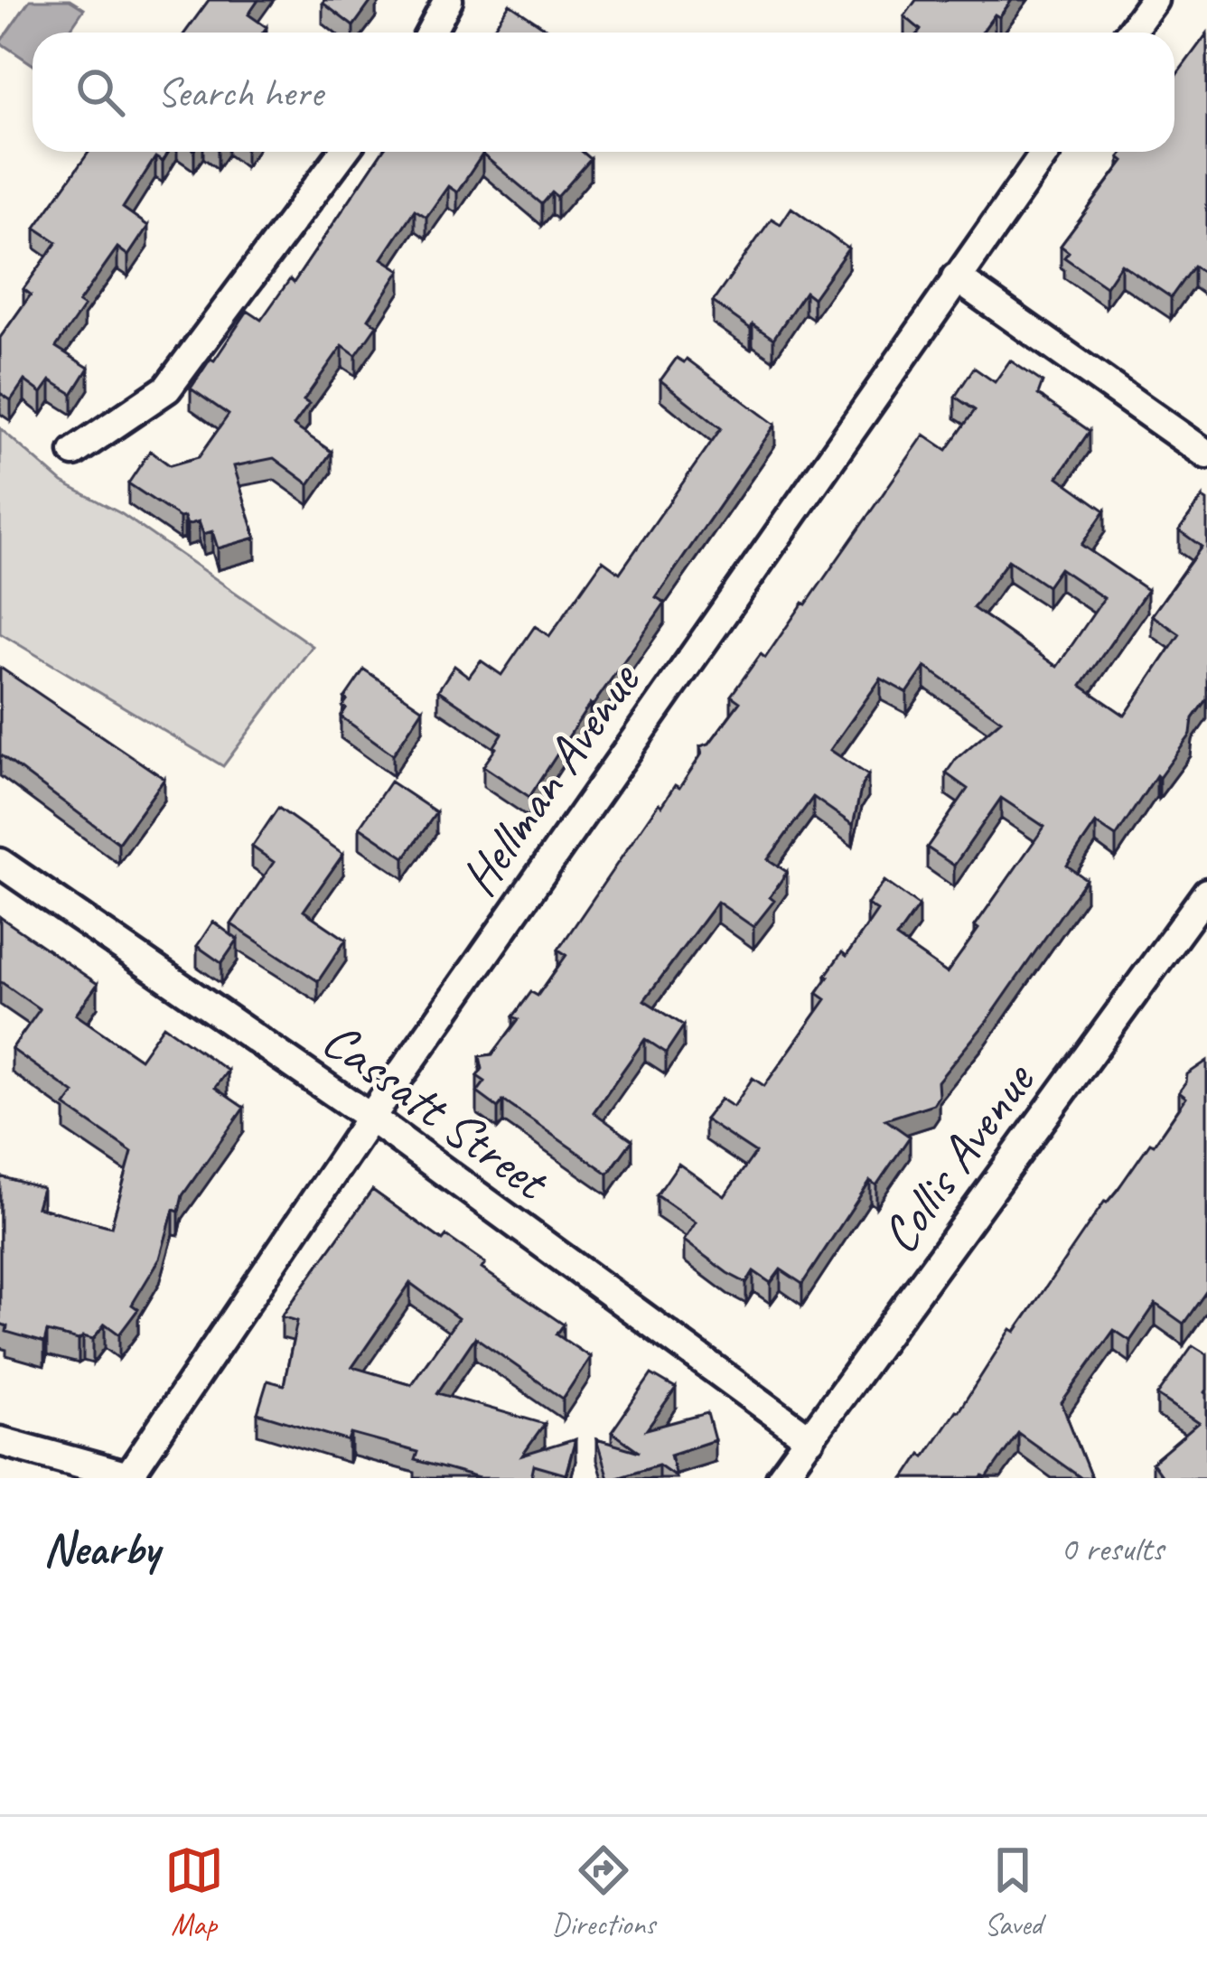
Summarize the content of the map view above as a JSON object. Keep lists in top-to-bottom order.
{
  "streets": {
    "street": ["Hellman Avenue", "Cassatt Street", "Collis Avenue"]
  },
  "crossings": [
    ["Hellman Avenue", "Cassatt Street"],
    ["Cassatt Street", "Collis Avenue"]
  ],
  "page": {
    "search": "Search here",
    "heading": ["Nearby", "0 results"],
    "nav": ["Map", "Directions", "Saved"]
  }
}
